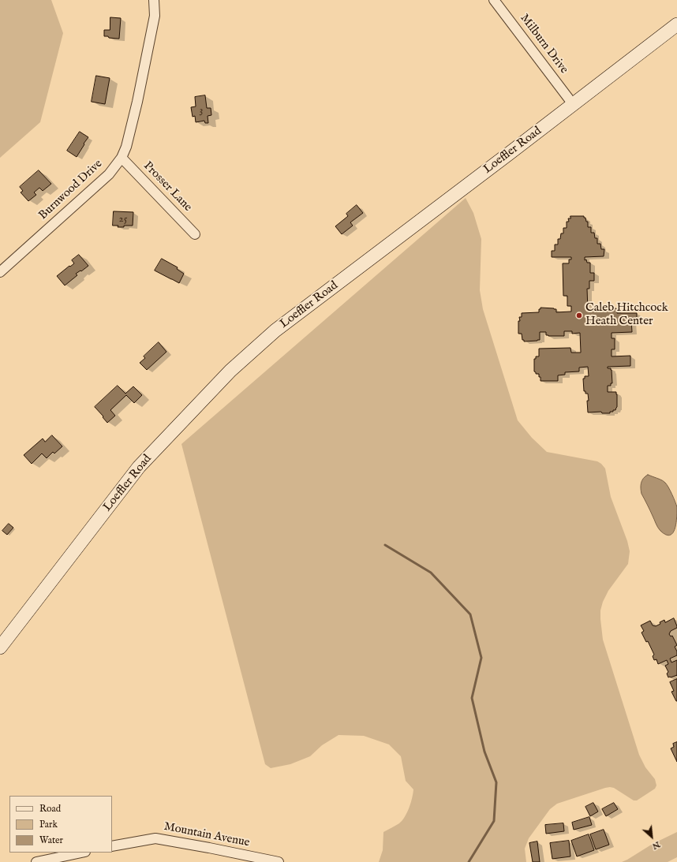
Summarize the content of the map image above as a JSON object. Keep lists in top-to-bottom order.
{
  "streets": {
    "main road": ["Loeffler Road"],
    "street": [
      "Milburn Drive",
      "Prosser Lane",
      "Burnwood Drive",
      "Mountain Avenue"
    ]
  },
  "crossings": [
    ["Milburn Drive", "Loeffler Road"],
    ["Prosser Lane", "Burnwood Drive"]
  ],
  "places": ["Caleb Hitchcock Heath Center"],
  "house_numbers": ["3", "25"],
  "legend": ["Road", "Park", "Water"],
  "north": "bottom right"
}
